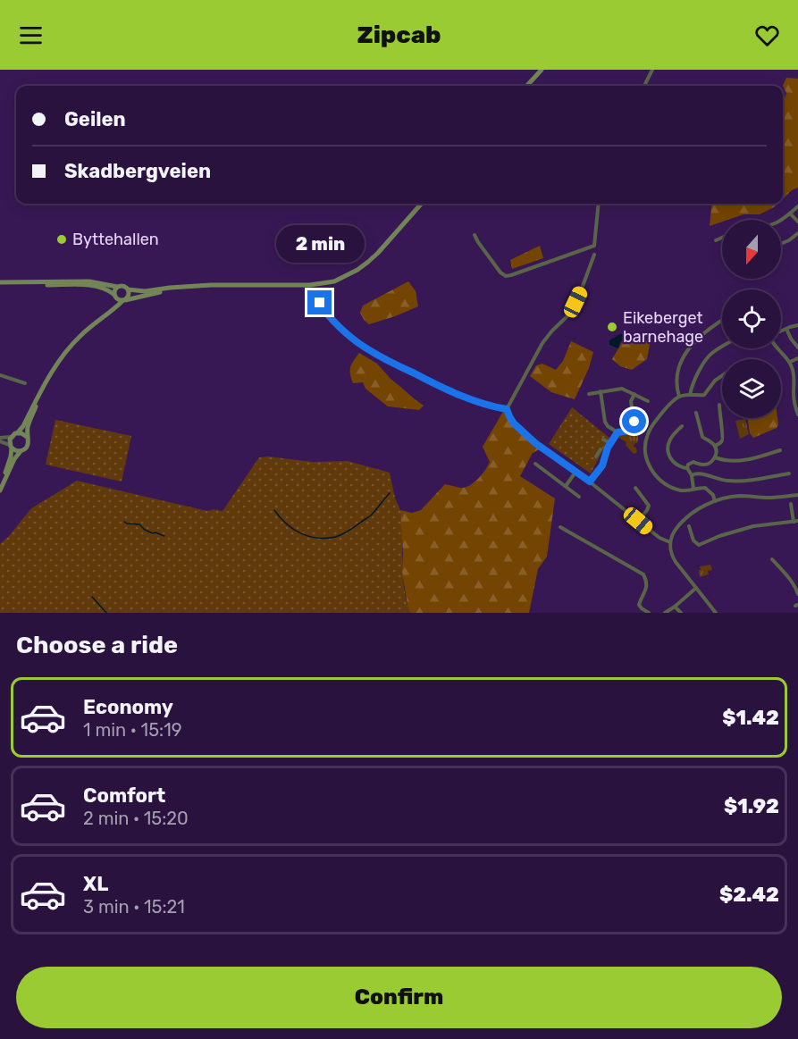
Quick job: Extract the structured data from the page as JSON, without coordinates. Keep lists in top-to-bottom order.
{
  "places": ["Byttehallen", "Eikeberget barnehage"],
  "north": "bottom",
  "page": {
    "header": "Zipcab",
    "banner": ["Geilen", "Skadbergveien"],
    "bubble": "2 min",
    "heading": "Choose a ride",
    "list": [
      {
        "name": "Economy",
        "note": "1 min · 15:19",
        "value": "$1.42"
      },
      {
        "name": "Comfort",
        "note": "2 min · 15:20",
        "value": "$1.92"
      },
      {
        "name": "XL",
        "note": "3 min · 15:21",
        "value": "$2.42"
      }
    ],
    "buttons": "Confirm"
  }
}
